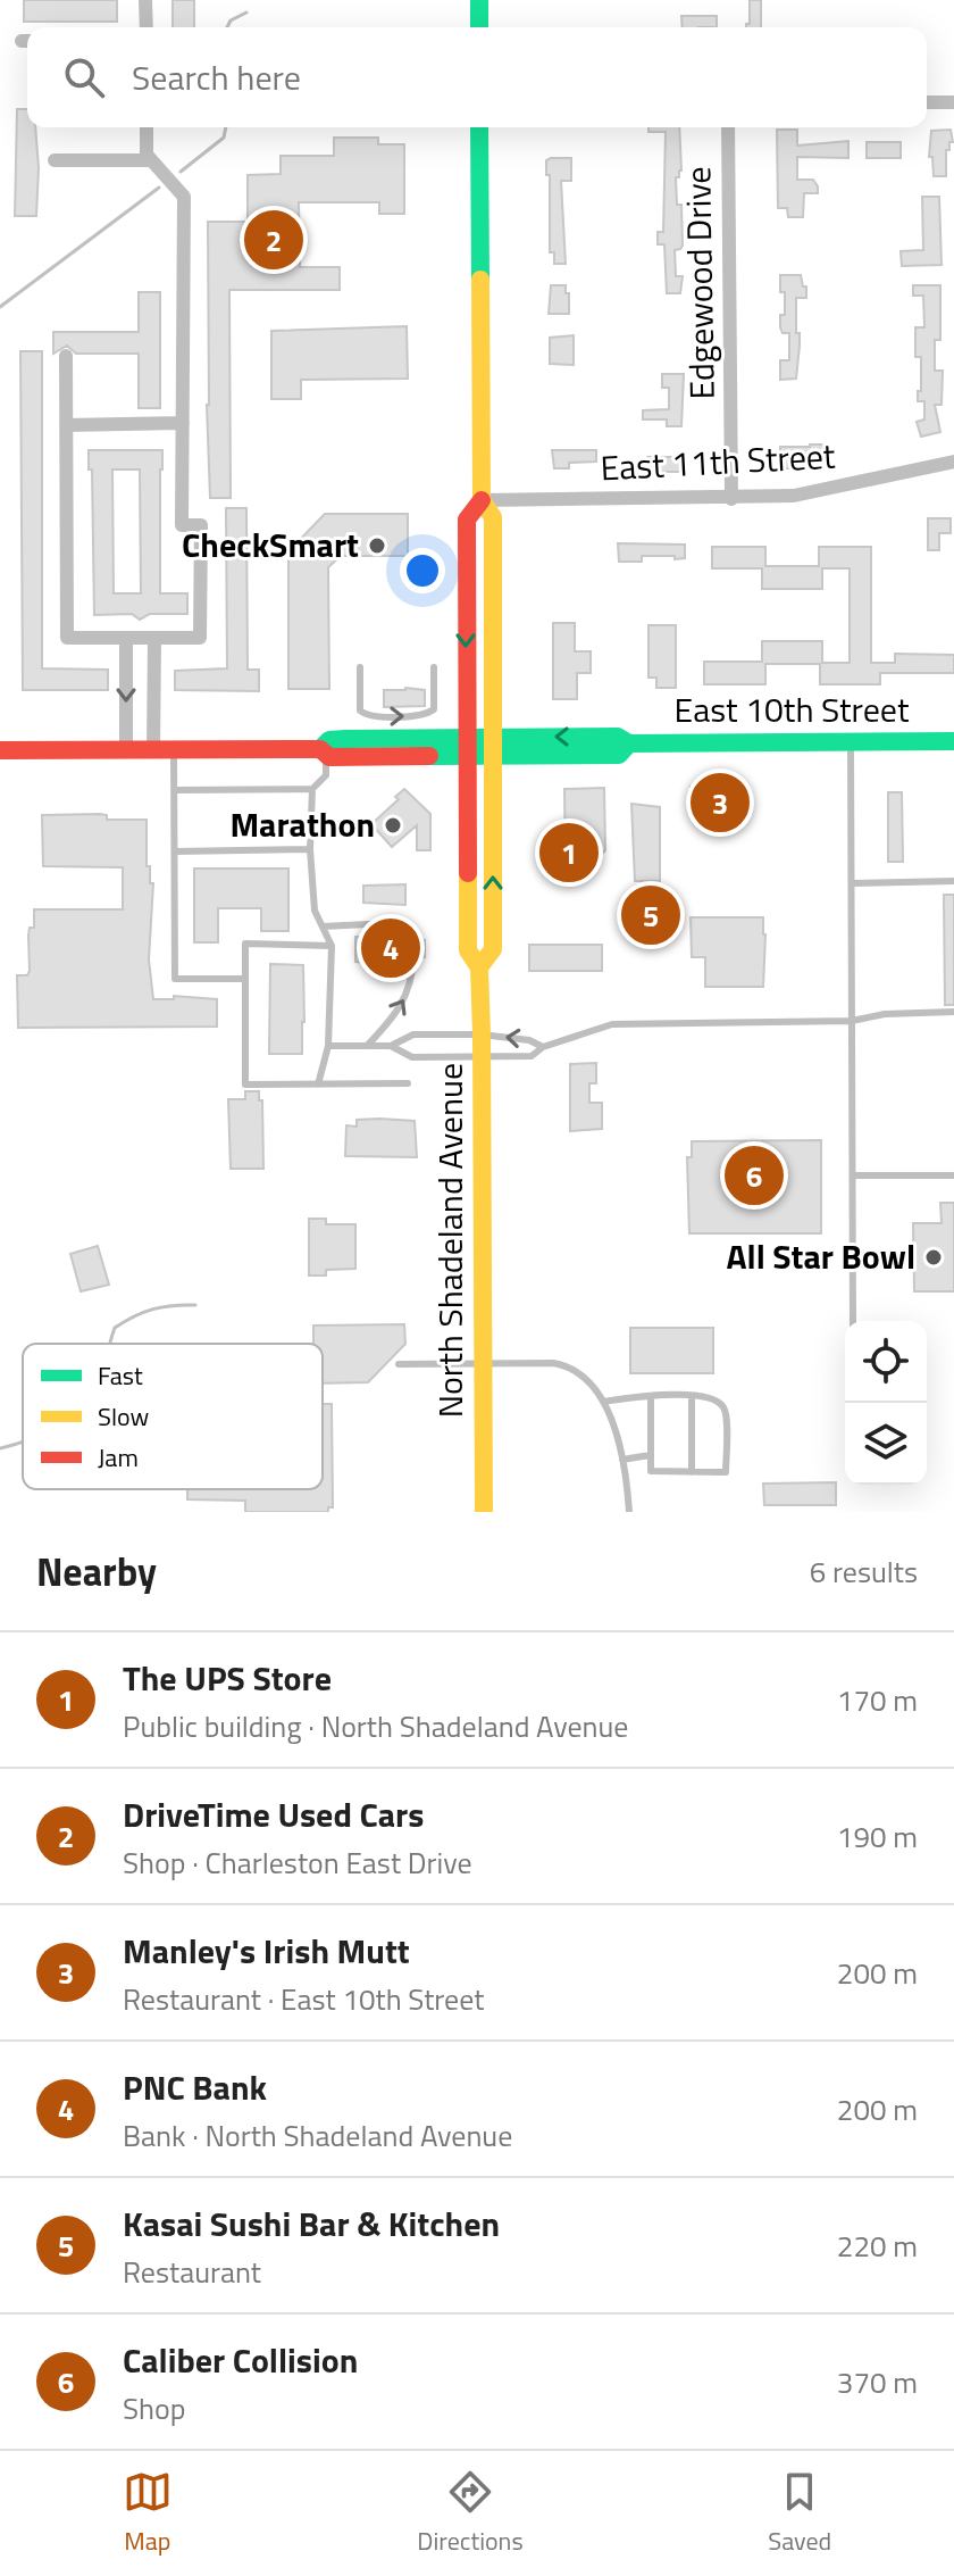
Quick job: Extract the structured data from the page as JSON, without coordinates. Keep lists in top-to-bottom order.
{
  "streets": {
    "main road": ["East 10th Street", "North Shadeland Avenue"],
    "street": ["Edgewood Drive", "East 11th Street"]
  },
  "crossings": [
    ["Edgewood Drive", "East 11th Street"],
    ["East 11th Street", "North Shadeland Avenue"],
    ["East 10th Street", "North Shadeland Avenue"]
  ],
  "places": ["CheckSmart", "Marathon", "All Star Bowl"],
  "legend": ["Fast", "Slow", "Jam"],
  "page": {
    "search": "Search here",
    "pins": [
      "2",
      "3",
      "1",
      "5",
      "4",
      "6"
    ],
    "heading": ["Nearby", "6 results"],
    "list": [
      {
        "mark": "1",
        "name": "The UPS Store",
        "note": "Public building · North Shadeland Avenue",
        "value": "170 m"
      },
      {
        "mark": "2",
        "name": "DriveTime Used Cars",
        "note": "Shop · Charleston East Drive",
        "value": "190 m"
      },
      {
        "mark": "3",
        "name": "Manley's Irish Mutt",
        "note": "Restaurant · East 10th Street",
        "value": "200 m"
      },
      {
        "mark": "4",
        "name": "PNC Bank",
        "note": "Bank · North Shadeland Avenue",
        "value": "200 m"
      },
      {
        "mark": "5",
        "name": "Kasai Sushi Bar & Kitchen",
        "note": "Restaurant",
        "value": "220 m"
      },
      {
        "mark": "6",
        "name": "Caliber Collision",
        "note": "Shop",
        "value": "370 m"
      }
    ],
    "nav": ["Map", "Directions", "Saved"]
  }
}
